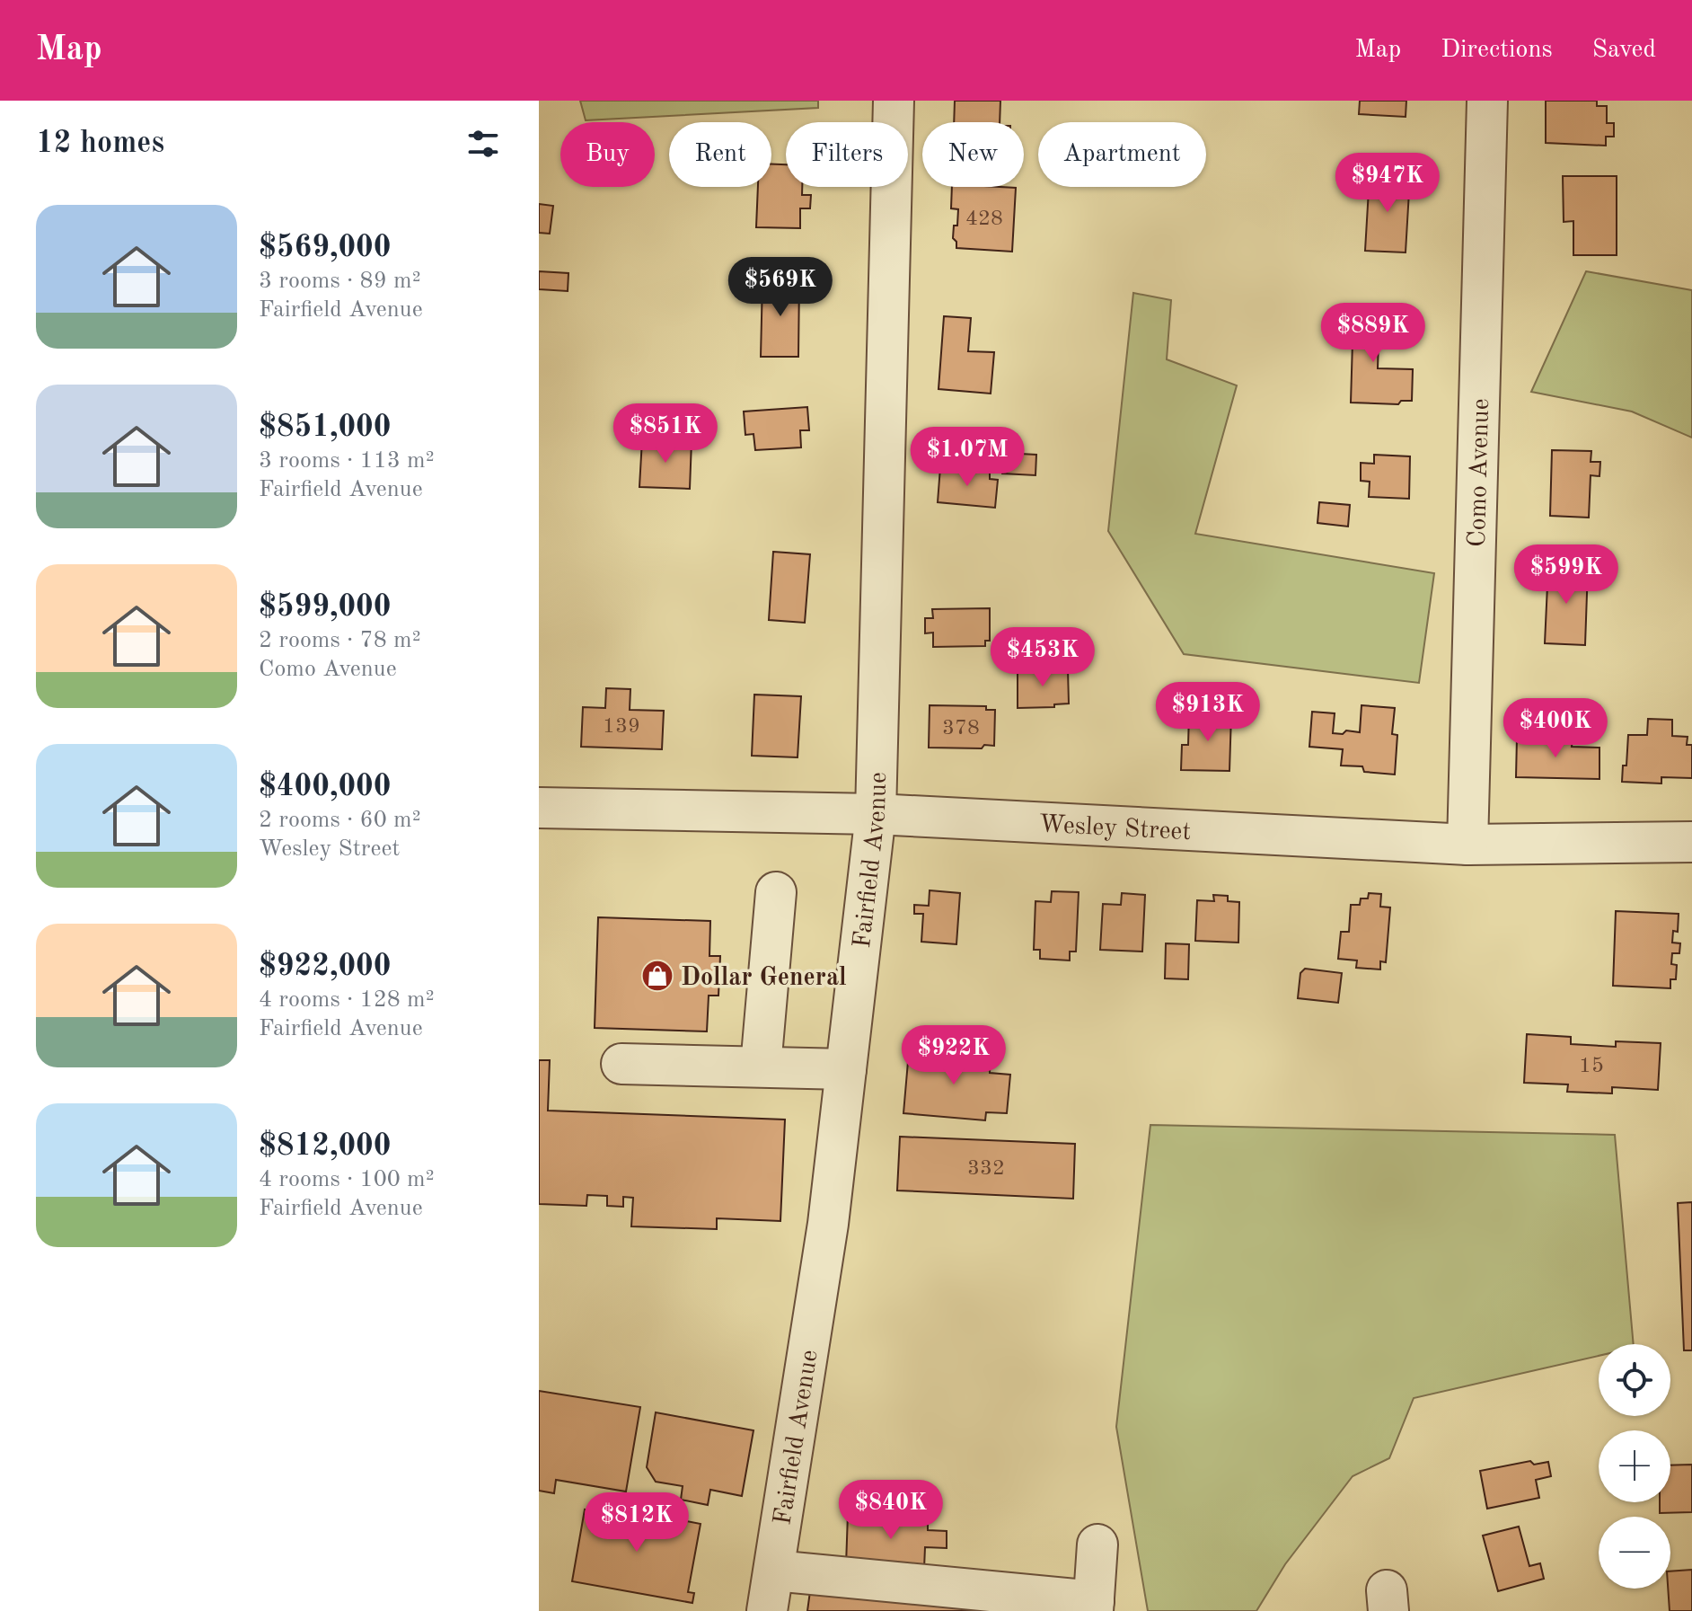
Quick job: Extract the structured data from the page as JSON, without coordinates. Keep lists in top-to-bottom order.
{
  "streets": {
    "street": ["Como Avenue", "Wesley Street", "Fairfield Avenue"]
  },
  "crossings": [
    ["Como Avenue", "Wesley Street"],
    ["Wesley Street", "Fairfield Avenue"]
  ],
  "places": {
    "shop": ["Dollar General"]
  },
  "house_numbers": [
    "428",
    "139",
    "378",
    "15",
    "332"
  ],
  "page": {
    "header": "Map",
    "nav": ["Map", "Directions", "Saved"],
    "heading": "12 homes",
    "chip": [
      "Buy",
      "Rent",
      "Filters",
      "New",
      "Apartment"
    ],
    "price": [
      "$947K",
      "$569K",
      "$889K",
      "$851K",
      "$1.07M",
      "$599K",
      "$453K",
      "$913K",
      "$400K",
      "$922K",
      "$840K",
      "$812K"
    ],
    "list": [
      {
        "name": "$569,000",
        "note": "3 rooms · 89 m² · Fairfield Avenue"
      },
      {
        "name": "$851,000",
        "note": "3 rooms · 113 m² · Fairfield Avenue"
      },
      {
        "name": "$599,000",
        "note": "2 rooms · 78 m² · Como Avenue"
      },
      {
        "name": "$400,000",
        "note": "2 rooms · 60 m² · Wesley Street"
      },
      {
        "name": "$922,000",
        "note": "4 rooms · 128 m² · Fairfield Avenue"
      },
      {
        "name": "$812,000",
        "note": "4 rooms · 100 m² · Fairfield Avenue"
      }
    ],
    "map_buttons": ["+", "−"]
  }
}
